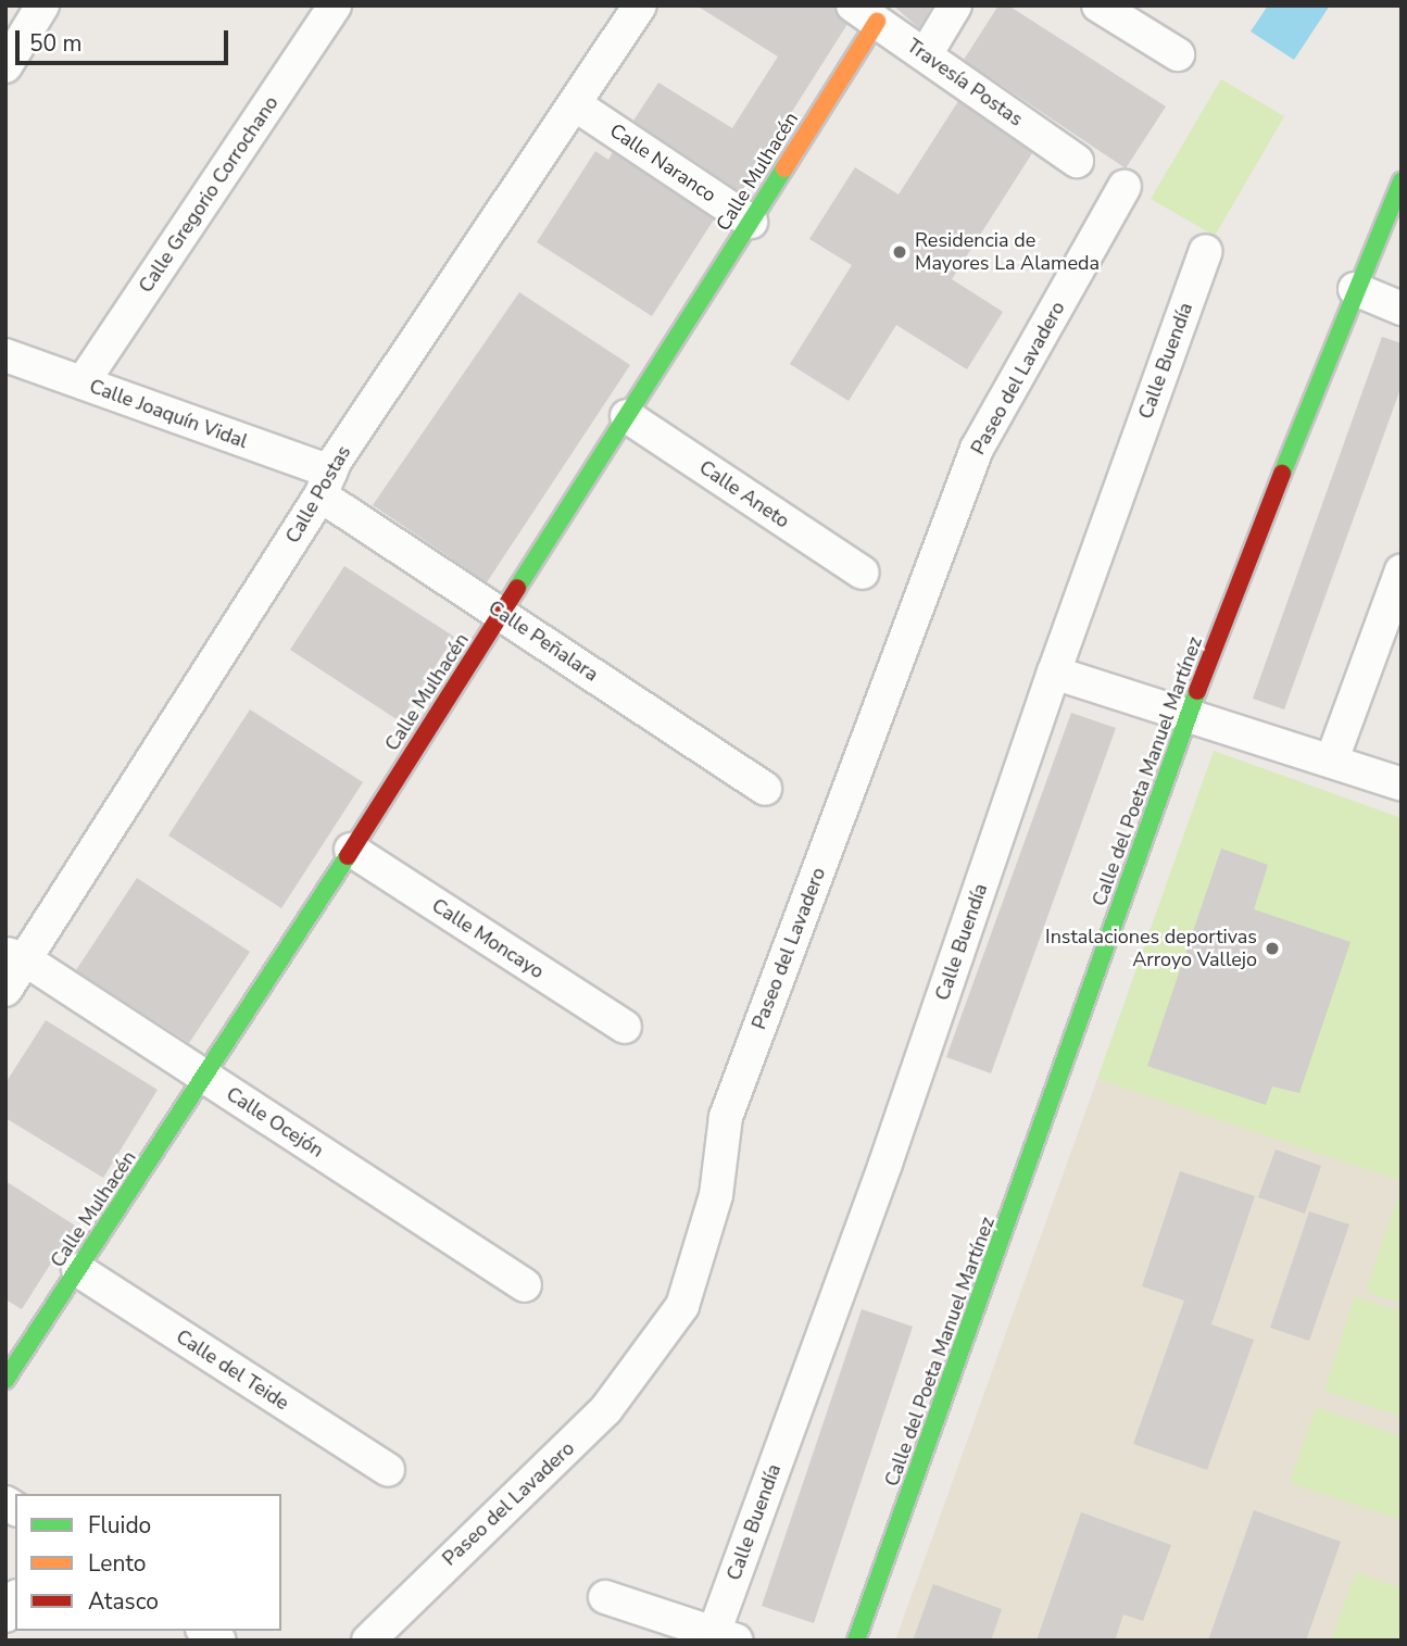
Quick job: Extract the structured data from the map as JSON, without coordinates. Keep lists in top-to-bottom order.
{
  "streets": {
    "street": [
      "Travesía Postas",
      "Calle Naranco",
      "Calle Mulhacén",
      "Calle Gregorio Corrochano",
      "Calle Buendía",
      "Paseo del Lavadero",
      "Calle Joaquín Vidal",
      "Calle Postas",
      "Calle Aneto",
      "Calle Peñalara",
      "Calle del Poeta Manuel Martínez",
      "Calle Moncayo",
      "Calle Ocejón",
      "Calle del Teide"
    ]
  },
  "crossings": [
    ["Travesía Postas", "Calle Mulhacén"],
    ["Calle Naranco", "Calle Mulhacén"],
    ["Calle Naranco", "Calle Postas"],
    ["Calle Mulhacén", "Calle Aneto"],
    ["Calle Mulhacén", "Calle Peñalara"],
    ["Calle Mulhacén", "Calle Moncayo"],
    ["Calle Mulhacén", "Calle Ocejón"],
    ["Calle Mulhacén", "Calle del Teide"],
    ["Calle Gregorio Corrochano", "Calle Joaquín Vidal"],
    ["Calle Joaquín Vidal", "Calle Postas"],
    ["Calle Joaquín Vidal", "Calle Peñalara"],
    ["Calle Postas", "Calle Peñalara"],
    ["Calle Postas", "Calle Ocejón"]
  ],
  "places": ["Residencia de Mayores La Alameda", "Instalaciones deportivas Arroyo Vallejo"],
  "legend": ["Fluido", "Lento", "Atasco"],
  "scale_bar": "50 m"
}
